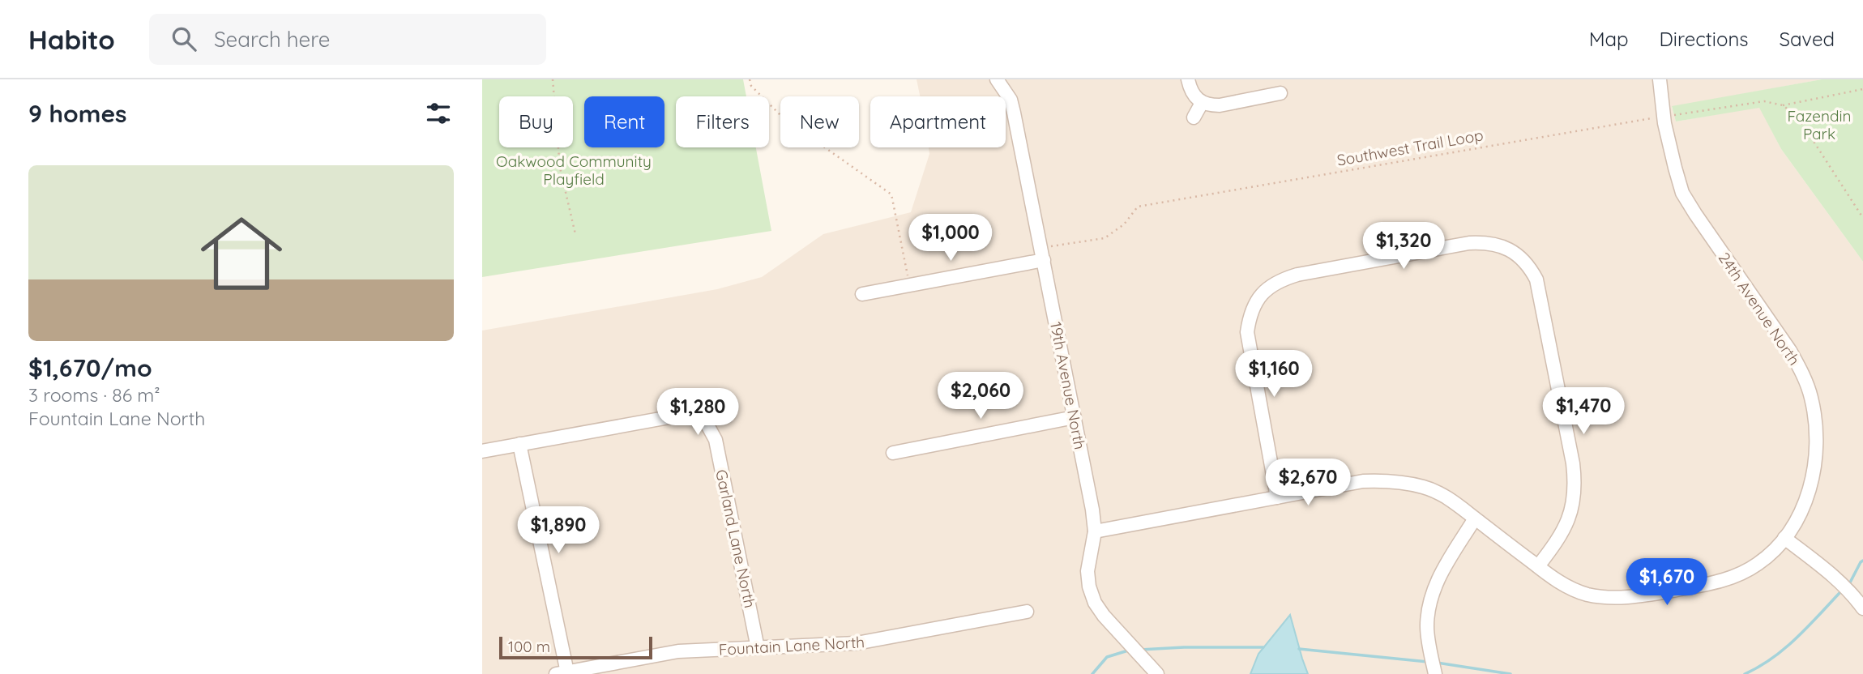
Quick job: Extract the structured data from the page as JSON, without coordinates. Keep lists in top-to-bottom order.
{
  "streets": {
    "street": [
      "24th Avenue North",
      "19th Avenue North",
      "Garland Lane North",
      "Fountain Lane North"
    ],
    "path": ["Southwest Trail Loop"]
  },
  "crossings": [
    ["Southwest Trail Loop", "24th Avenue North"],
    ["Garland Lane North", "Fountain Lane North"]
  ],
  "parks": ["Fazendin Park", "Oakwood Community Playfield"],
  "scale_bar": "100 m",
  "page": {
    "header": "Habito",
    "search": "Search here",
    "nav": ["Map", "Directions", "Saved"],
    "heading": "9 homes",
    "chip": [
      "Buy",
      "Rent",
      "Filters",
      "New",
      "Apartment"
    ],
    "list": [
      {
        "name": "$1,670/mo",
        "note": "3 rooms · 86 m² · Fountain Lane North"
      }
    ],
    "price": [
      "$1,000",
      "$1,320",
      "$1,160",
      "$2,060",
      "$1,470",
      "$1,280",
      "$2,670",
      "$1,890",
      "$1,670"
    ],
    "scale": "100 m"
  }
}
